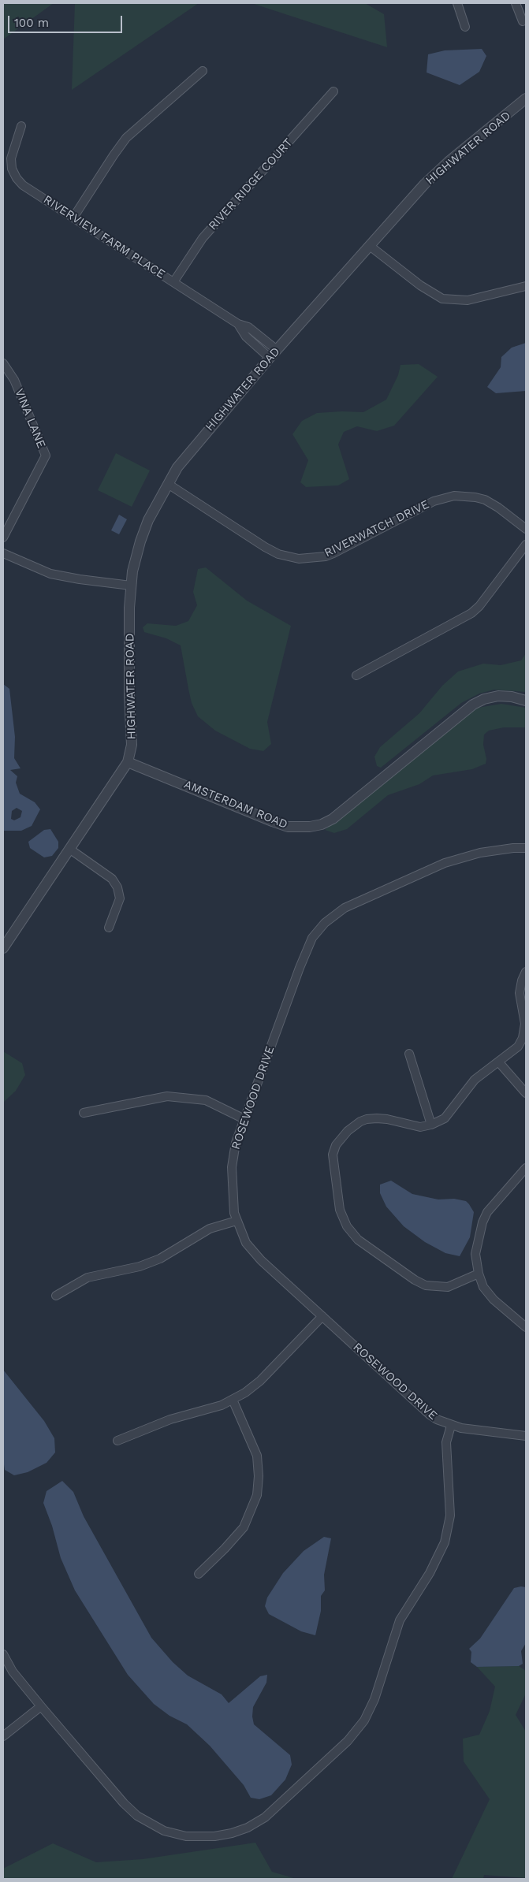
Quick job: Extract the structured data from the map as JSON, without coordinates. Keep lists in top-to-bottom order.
{
  "streets": {
    "street": [
      "HIGHWATER ROAD",
      "RIVER RIDGE COURT",
      "RIVERVIEW FARM PLACE",
      "VINA LANE",
      "RIVERWATCH DRIVE",
      "AMSTERDAM ROAD",
      "ROSEWOOD DRIVE"
    ]
  },
  "crossings": [
    ["HIGHWATER ROAD", "RIVERVIEW FARM PLACE"],
    ["HIGHWATER ROAD", "RIVERWATCH DRIVE"],
    ["HIGHWATER ROAD", "AMSTERDAM ROAD"],
    ["RIVER RIDGE COURT", "RIVERVIEW FARM PLACE"]
  ],
  "scale_bar": "100 m"
}
